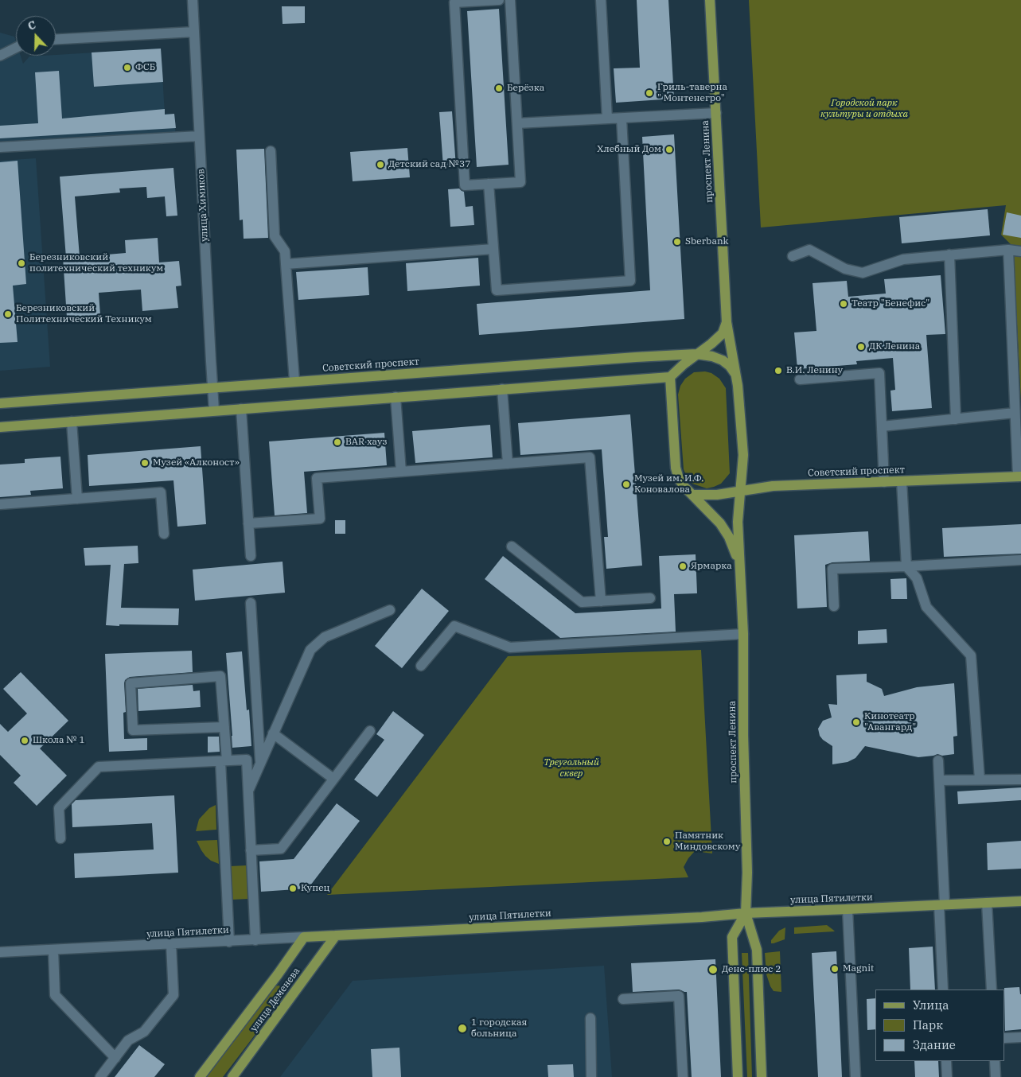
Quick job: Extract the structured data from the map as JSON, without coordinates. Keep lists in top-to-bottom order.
{
  "streets": {
    "main road": [
      "проспект Ленина",
      "Советский проспект",
      "улица Пятилетки",
      "улица Деменева"
    ],
    "street": ["улица Химиков"]
  },
  "crossings": [
    ["проспект Ленина", "Советский проспект"],
    ["проспект Ленина", "улица Пятилетки"],
    ["улица Химиков", "Советский проспект"],
    ["улица Пятилетки", "улица Деменева"]
  ],
  "parks": ["Городской парк культуры и отдыха", "Треугольный сквер"],
  "places": [
    "ФСБ",
    "Берёзка",
    "Гриль-таверна \" Монтенегро\"",
    "Хлебный Дом",
    "Детский сад №37",
    "Sberbank",
    "Березниковский политехнический техникум",
    "Театр \"Бенефис\"",
    "Березниковский Политехнический Техникум",
    "ДК Ленина",
    "В.И. Ленину",
    "BAR хауз",
    "Музей «Алконост»",
    "Музей им. И.Ф. Коновалова",
    "Ярмарка",
    "Кинотеатр \"Авангард\"",
    "Школа № 1",
    "Памятник Миндовскому",
    "Купец",
    "Magnit",
    "Денс-плюс 2",
    "1 городская больница"
  ],
  "legend": ["Улица", "Парк", "Здание"],
  "north": "top"
}
